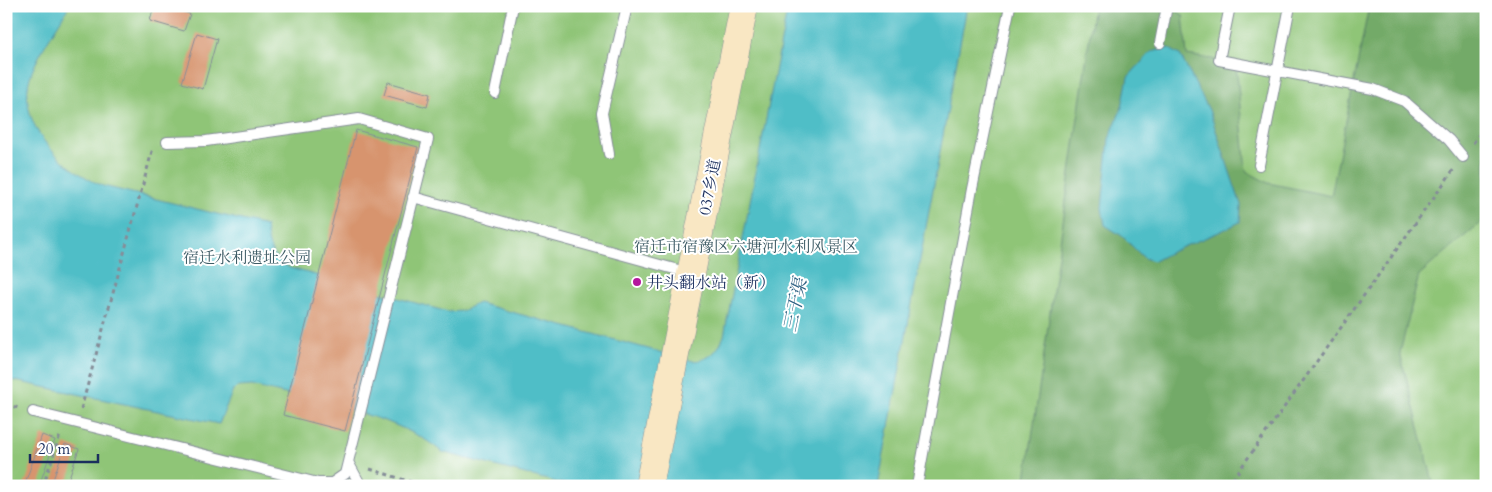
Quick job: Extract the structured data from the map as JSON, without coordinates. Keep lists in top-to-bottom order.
{
  "streets": {
    "street": ["037乡道"]
  },
  "water": ["三干渠"],
  "parks": ["宿迁市宿豫区六塘河水利风景区", "宿迁水利遗址公园"],
  "places": ["井头翻水站（新）"],
  "scale_bar": "20 m"
}
